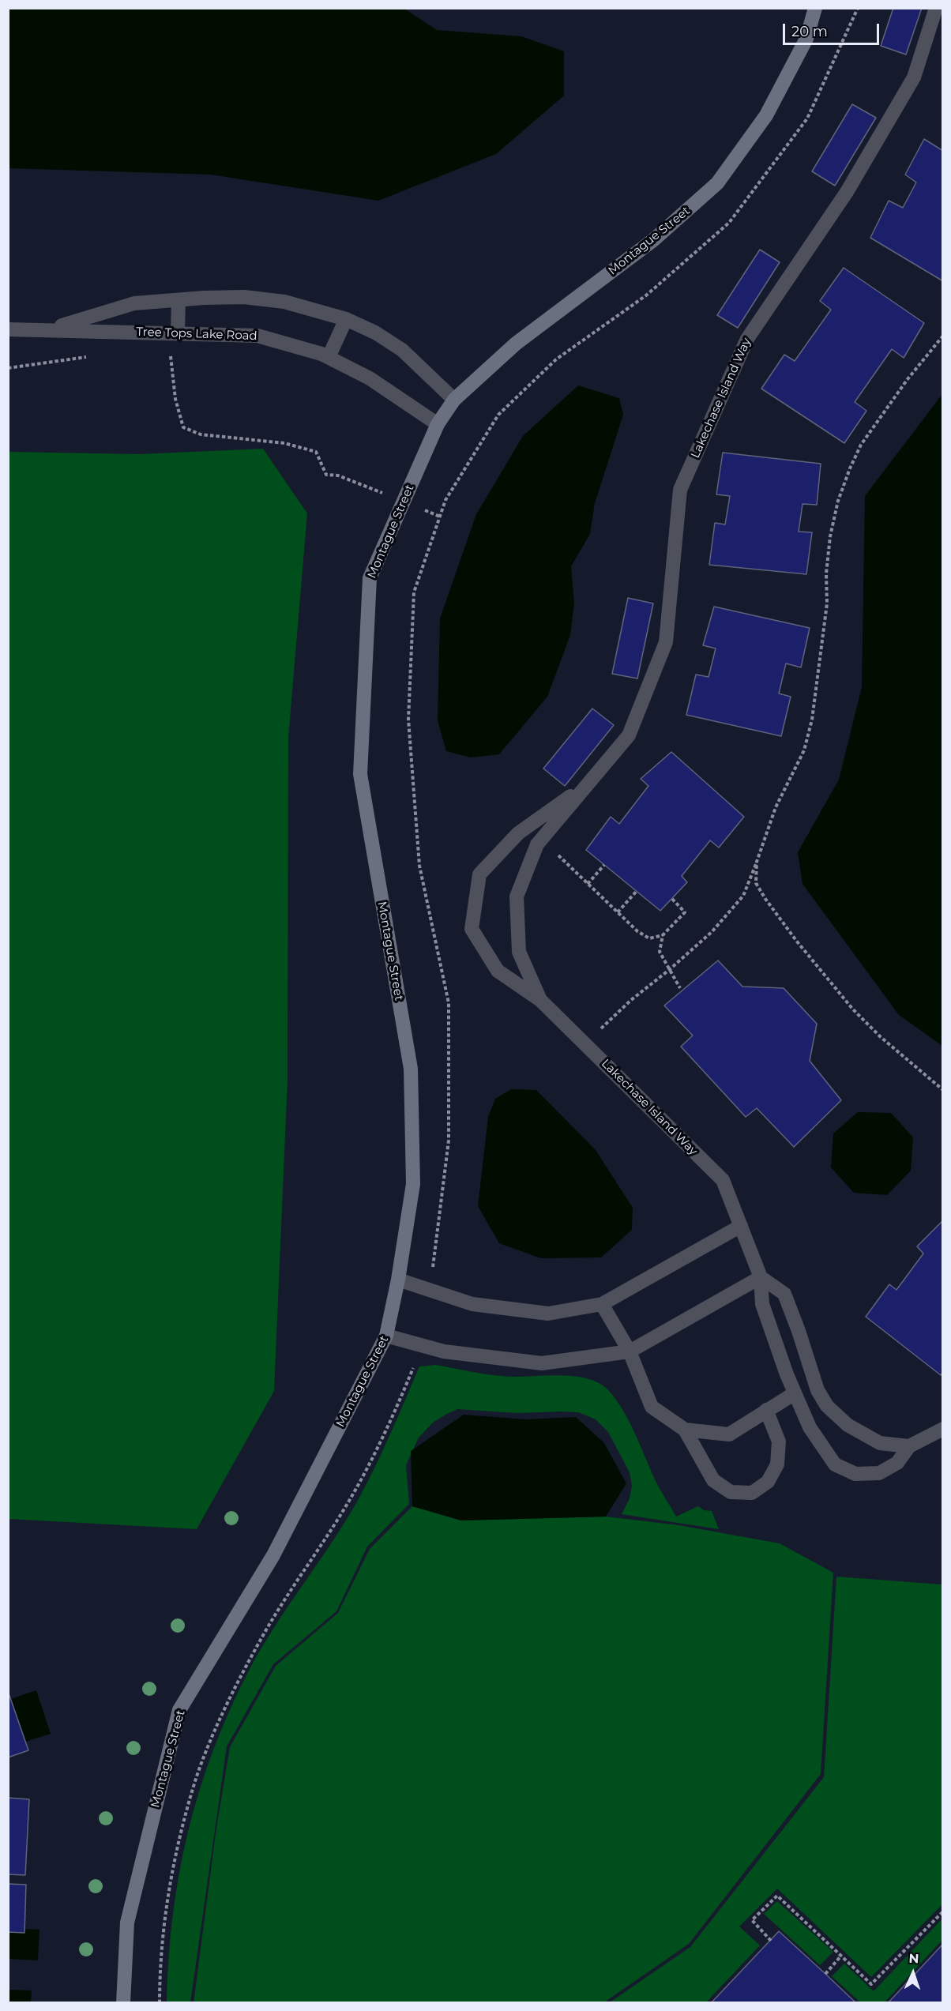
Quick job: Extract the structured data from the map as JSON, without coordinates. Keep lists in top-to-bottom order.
{
  "streets": {
    "street": ["Montague Street", "Tree Tops Lake Road", "Lakechase Island Way"]
  },
  "crossings": [
    ["Montague Street", "Tree Tops Lake Road"]
  ],
  "scale_bar": "20 m",
  "north": "top"
}
